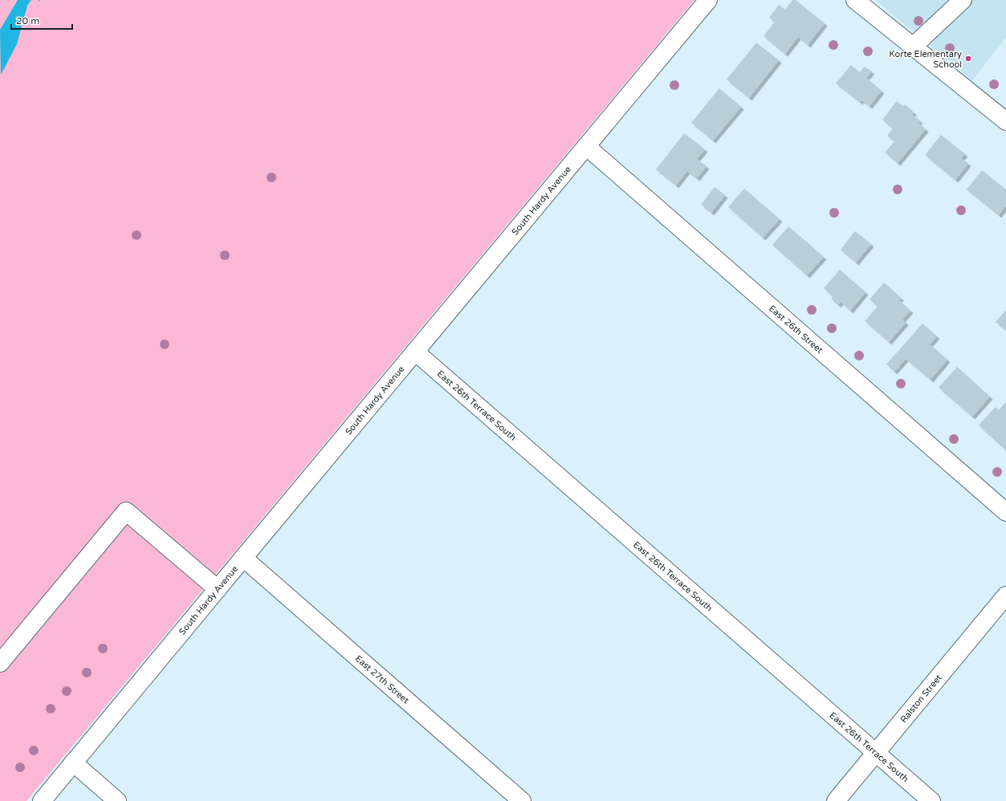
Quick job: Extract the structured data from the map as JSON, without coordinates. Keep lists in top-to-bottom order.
{
  "streets": {
    "street": [
      "South Hardy Avenue",
      "East 26th Street",
      "East 26th Terrace South",
      "East 27th Street",
      "Ralston Street"
    ]
  },
  "crossings": [
    ["South Hardy Avenue", "East 26th Street"],
    ["South Hardy Avenue", "East 26th Terrace South"],
    ["South Hardy Avenue", "East 27th Street"],
    ["East 26th Terrace South", "Ralston Street"]
  ],
  "places": ["Korte Elementary School"],
  "scale_bar": "20 m"
}
